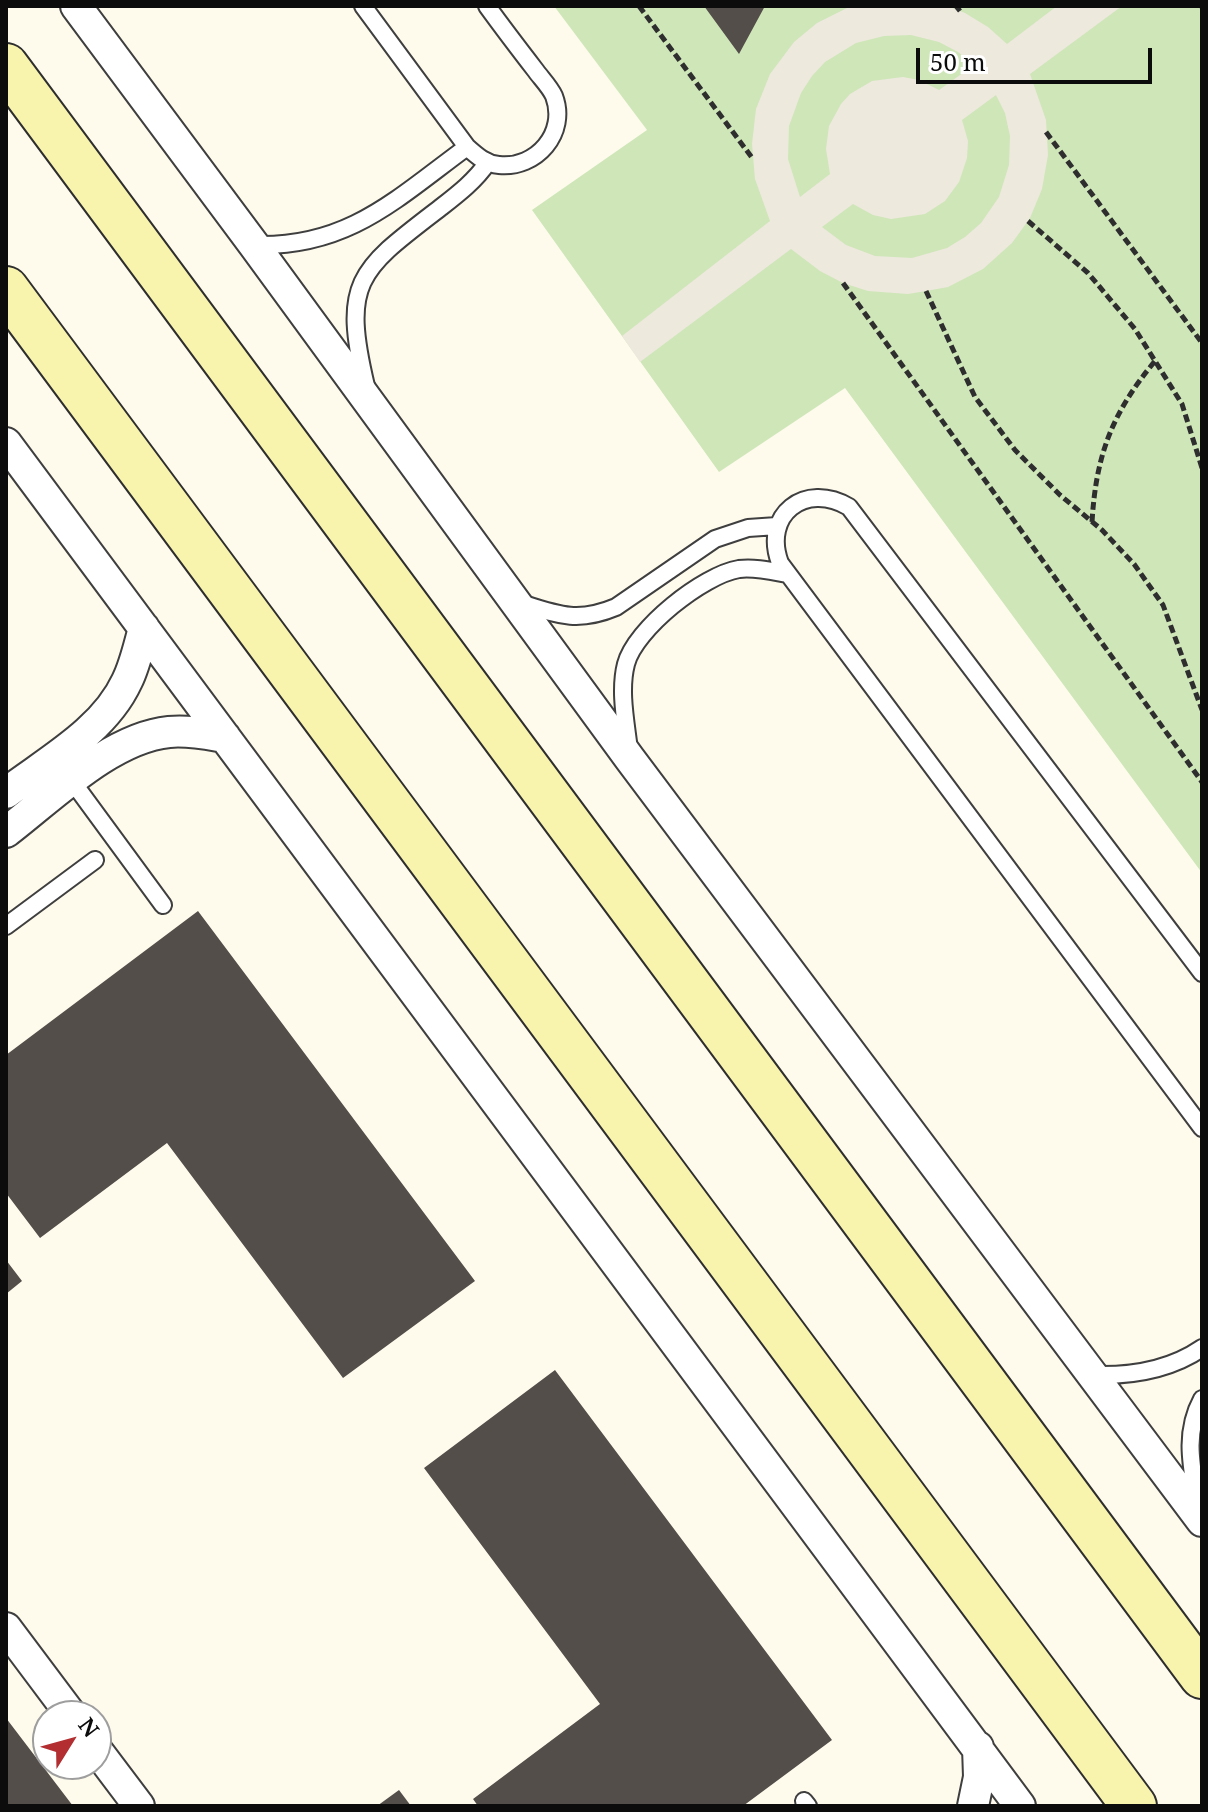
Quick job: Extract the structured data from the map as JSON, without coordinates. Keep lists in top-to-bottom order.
{
  "scale_bar": "50 m",
  "north": "top right"
}
